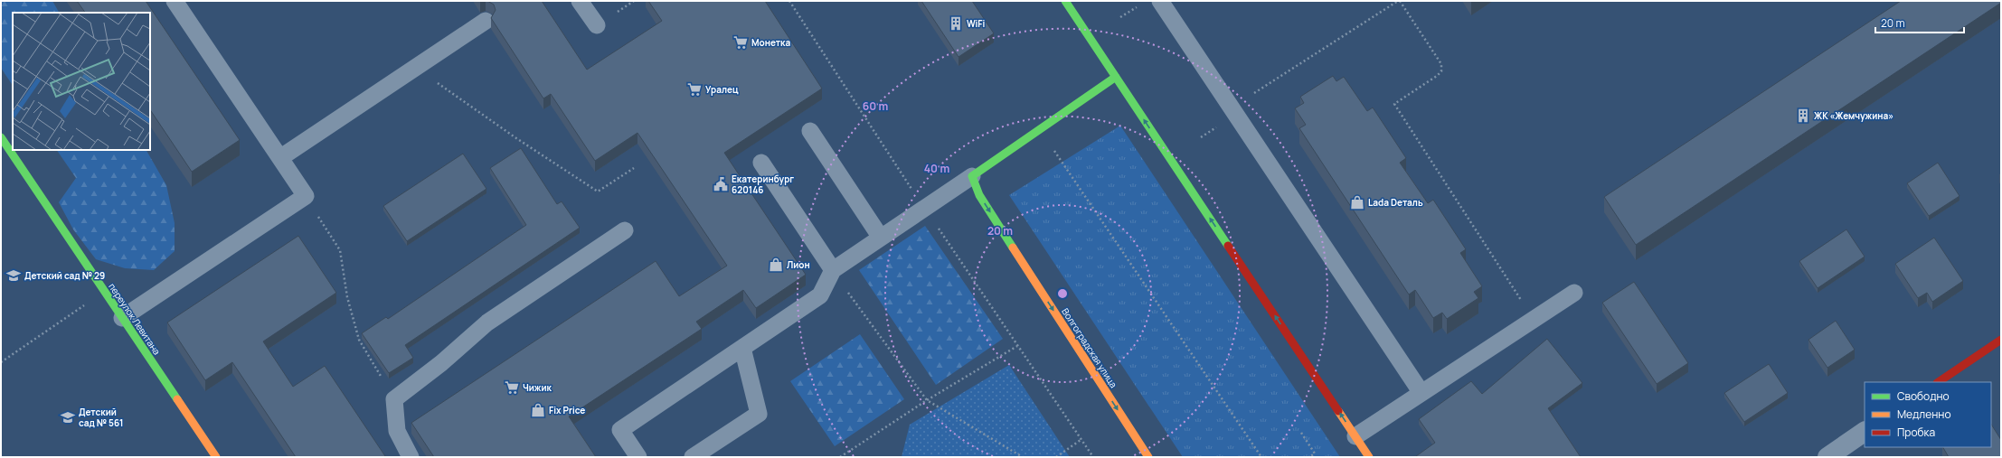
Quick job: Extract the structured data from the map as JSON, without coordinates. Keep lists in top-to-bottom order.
{
  "streets": {
    "street": ["переулок Левитана", "Волгоградская улица"]
  },
  "one_way": ["Волгоградская улица"],
  "places": {
    "building": ["WiFi", "ЖК «Жемчужина»"],
    "supermarket": ["Монетка", "Уралец", "Чижик"],
    "public building": ["Екатеринбург 620146"],
    "shop": ["Lada Dеталь", "Лион", "Fix Price"],
    "school or university": ["Детский сад № 29", "Детский сад № 561"]
  },
  "legend": ["Свободно", "Медленно", "Пробка"],
  "scale_bar": "20 m",
  "rings": ["60 m", "40 m", "20 m"]
}
